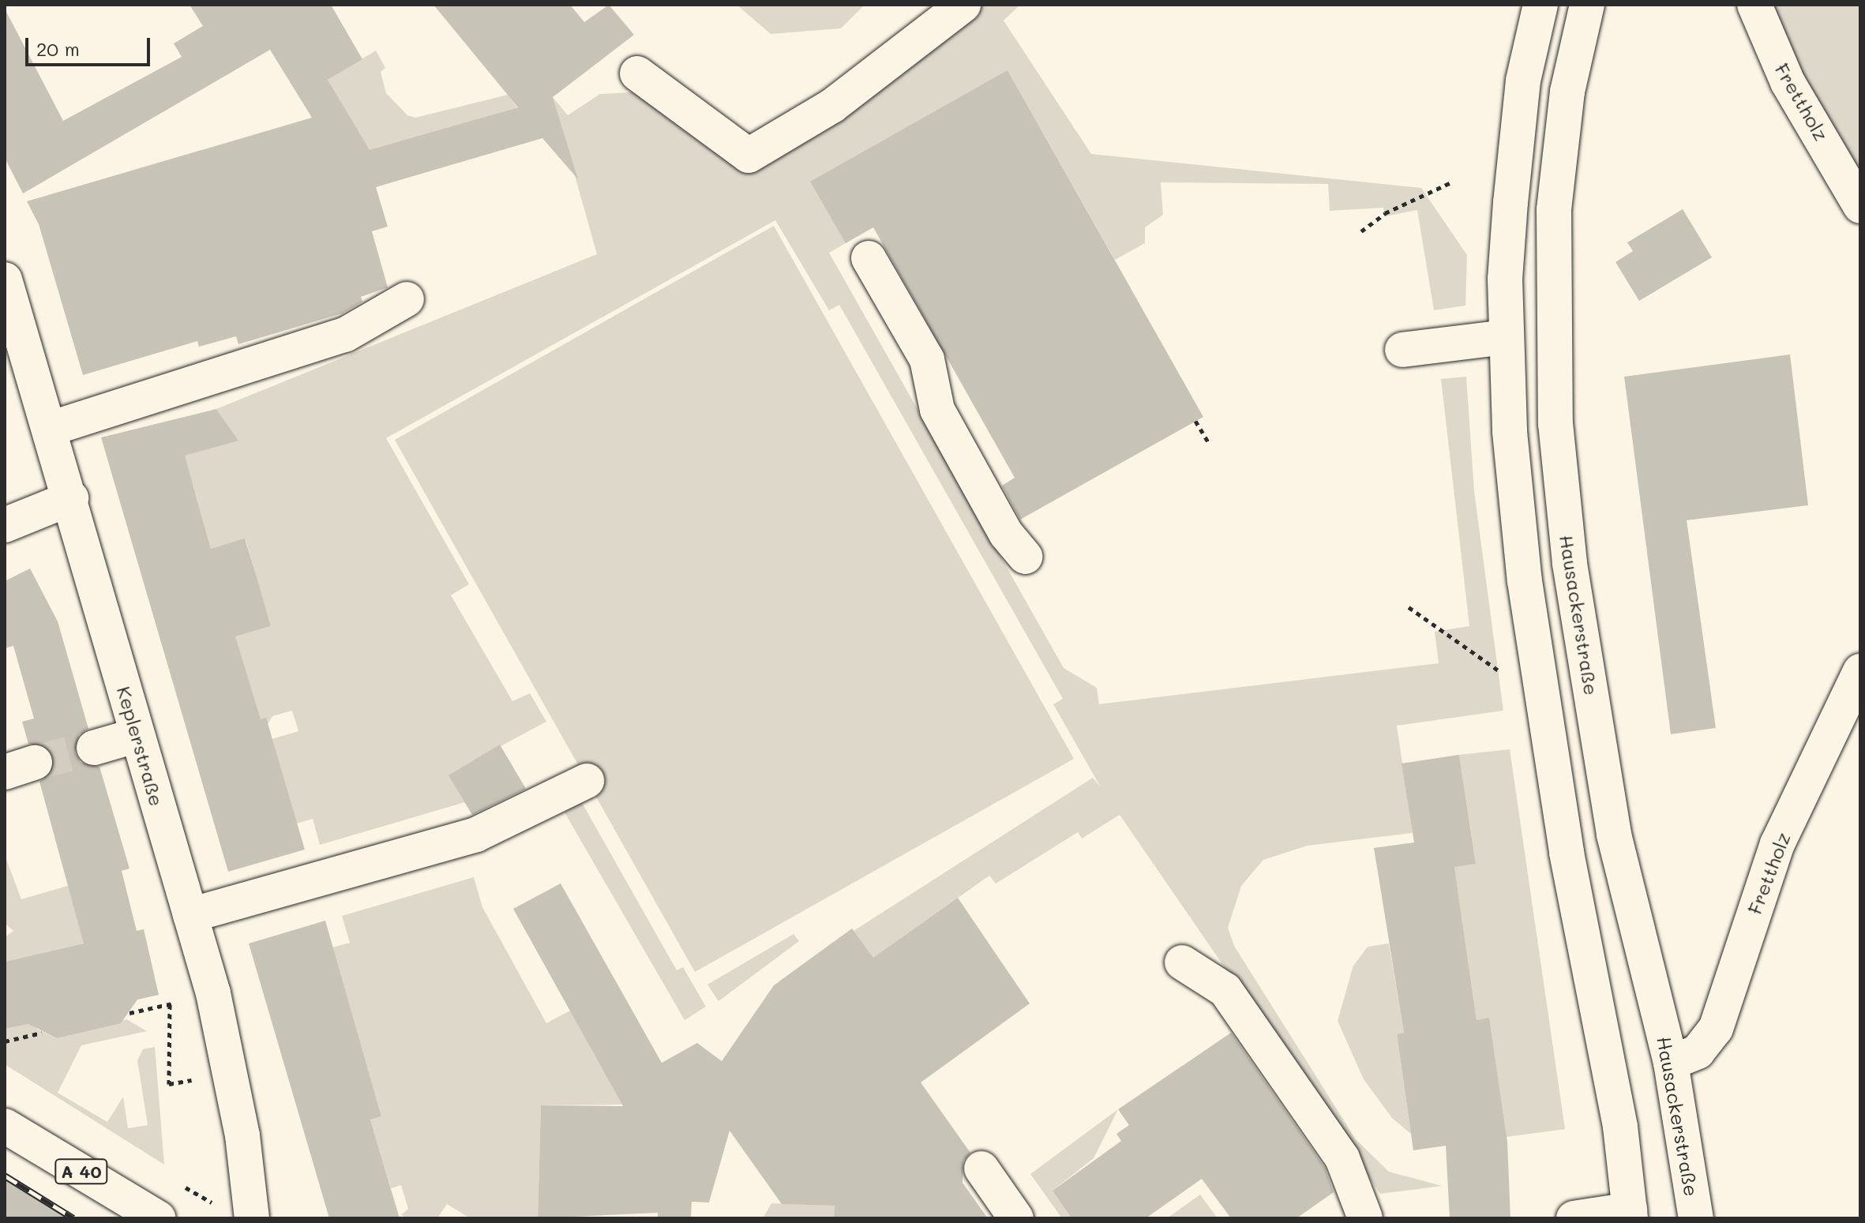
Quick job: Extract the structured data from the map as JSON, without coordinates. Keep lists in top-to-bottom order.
{
  "streets": {
    "main road": [
      "Frettholz",
      "Hausackerstraße",
      "Keplerstraße",
      "A 40"
    ]
  },
  "crossings": [
    ["Frettholz", "Hausackerstraße"]
  ],
  "scale_bar": "20 m"
}
